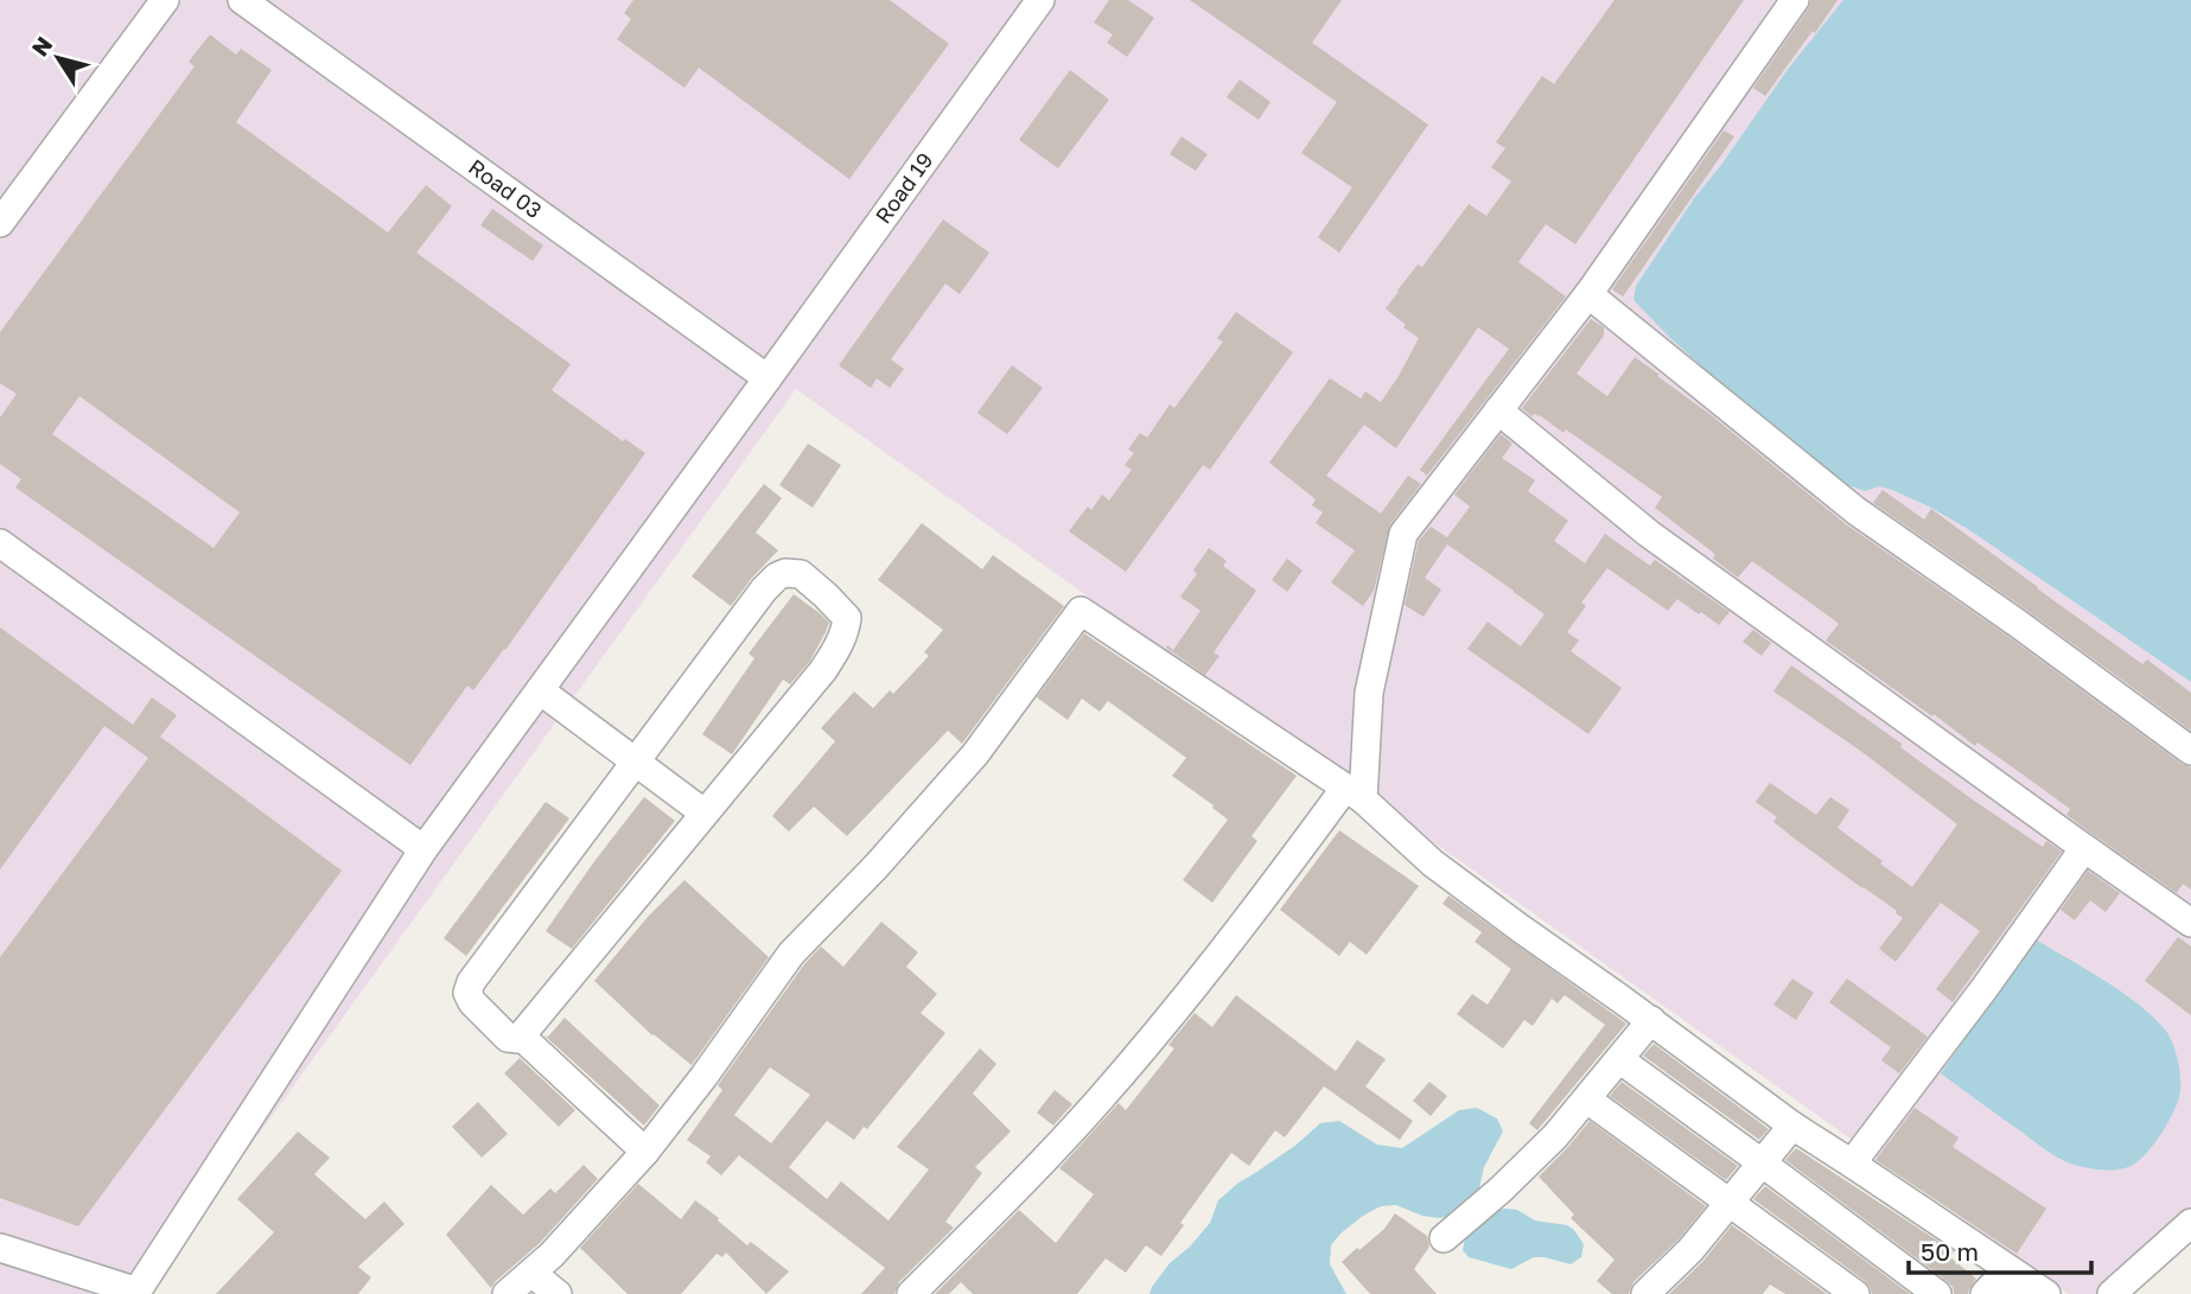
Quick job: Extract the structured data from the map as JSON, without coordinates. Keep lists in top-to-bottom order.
{
  "streets": {
    "street": ["Road 03", "Road 19"]
  },
  "crossings": [
    ["Road 03", "Road 19"]
  ],
  "scale_bar": "50 m",
  "north": "top left"
}
